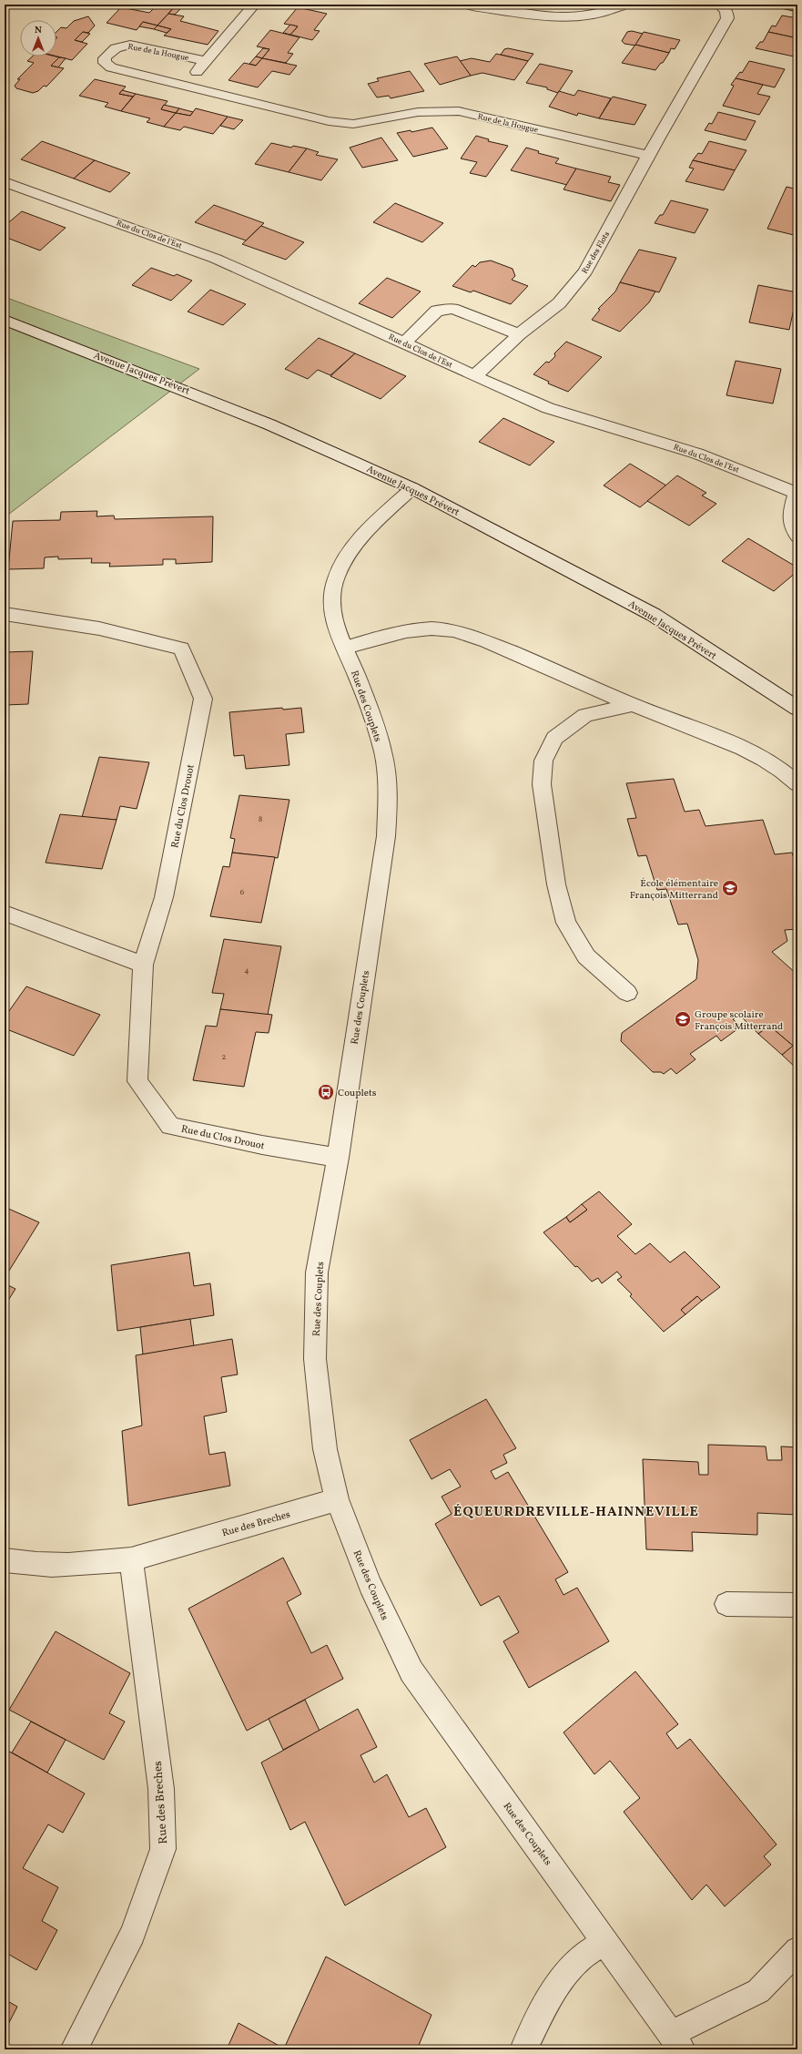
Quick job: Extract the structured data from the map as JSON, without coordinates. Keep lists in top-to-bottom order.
{
  "streets": {
    "street": [
      "Rue de la Hougue",
      "Rue du Clos de l'Est",
      "Rue des Flots",
      "Avenue Jacques Prévert",
      "Rue des Couplets",
      "Rue du Clos Drouot",
      "Rue des Breches"
    ]
  },
  "crossings": [
    ["Rue de la Hougue", "Rue des Flots"],
    ["Rue du Clos de l'Est", "Rue des Flots"],
    ["Avenue Jacques Prévert", "Rue des Couplets"],
    ["Rue des Couplets", "Rue du Clos Drouot"],
    ["Rue des Couplets", "Rue des Breches"]
  ],
  "districts": ["ÉQUEURDREVILLE-HAINNEVILLE"],
  "places": {
    "school or university": ["École élémentaire François Mitterrand", "Groupe scolaire François Mitterrand"],
    "bus stop": ["Couplets"]
  },
  "house_numbers": [
    "8",
    "6",
    "4",
    "2"
  ],
  "north": "top"
}
